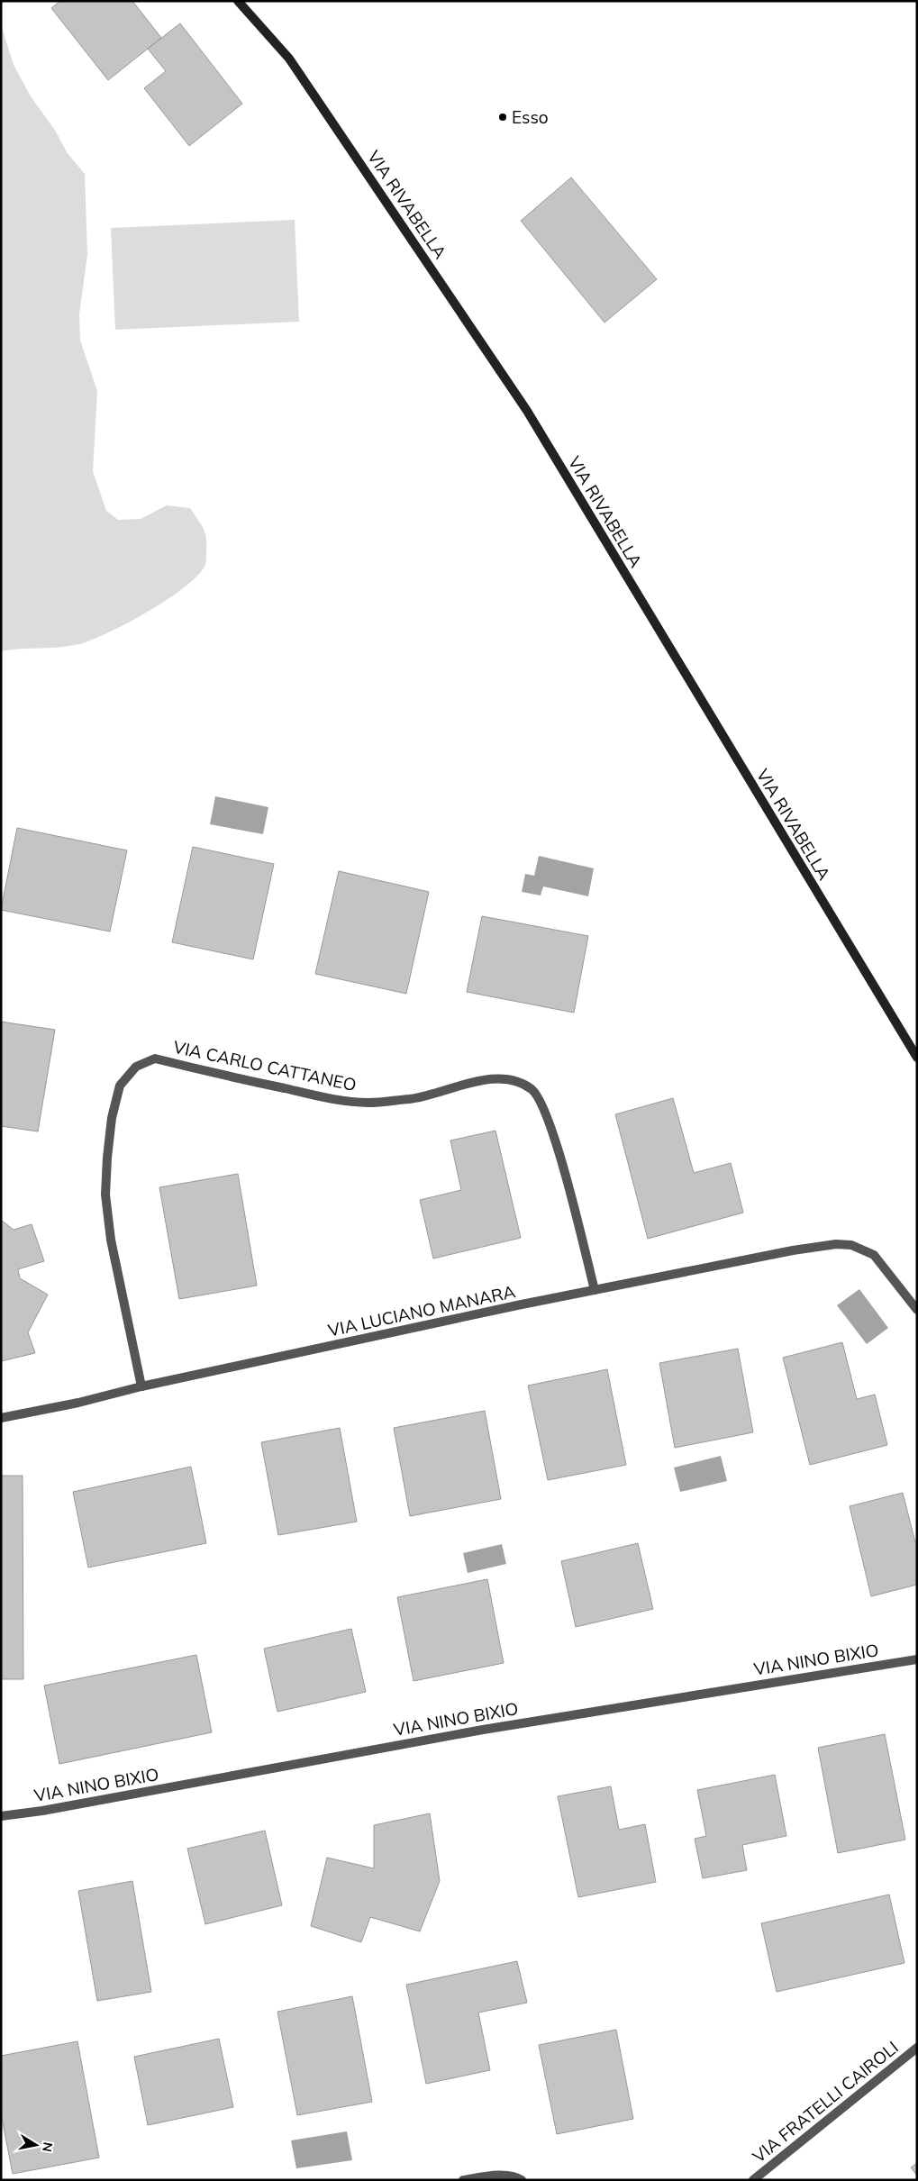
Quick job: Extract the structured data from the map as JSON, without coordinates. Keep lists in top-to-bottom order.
{
  "streets": {
    "street": [
      "VIA RIVABELLA",
      "VIA CARLO CATTANEO",
      "VIA LUCIANO MANARA",
      "VIA NINO BIXIO",
      "VIA FRATELLI CAIROLI"
    ]
  },
  "crossings": [
    ["VIA CARLO CATTANEO", "VIA LUCIANO MANARA"]
  ],
  "places": ["Esso"],
  "north": "right"
}
